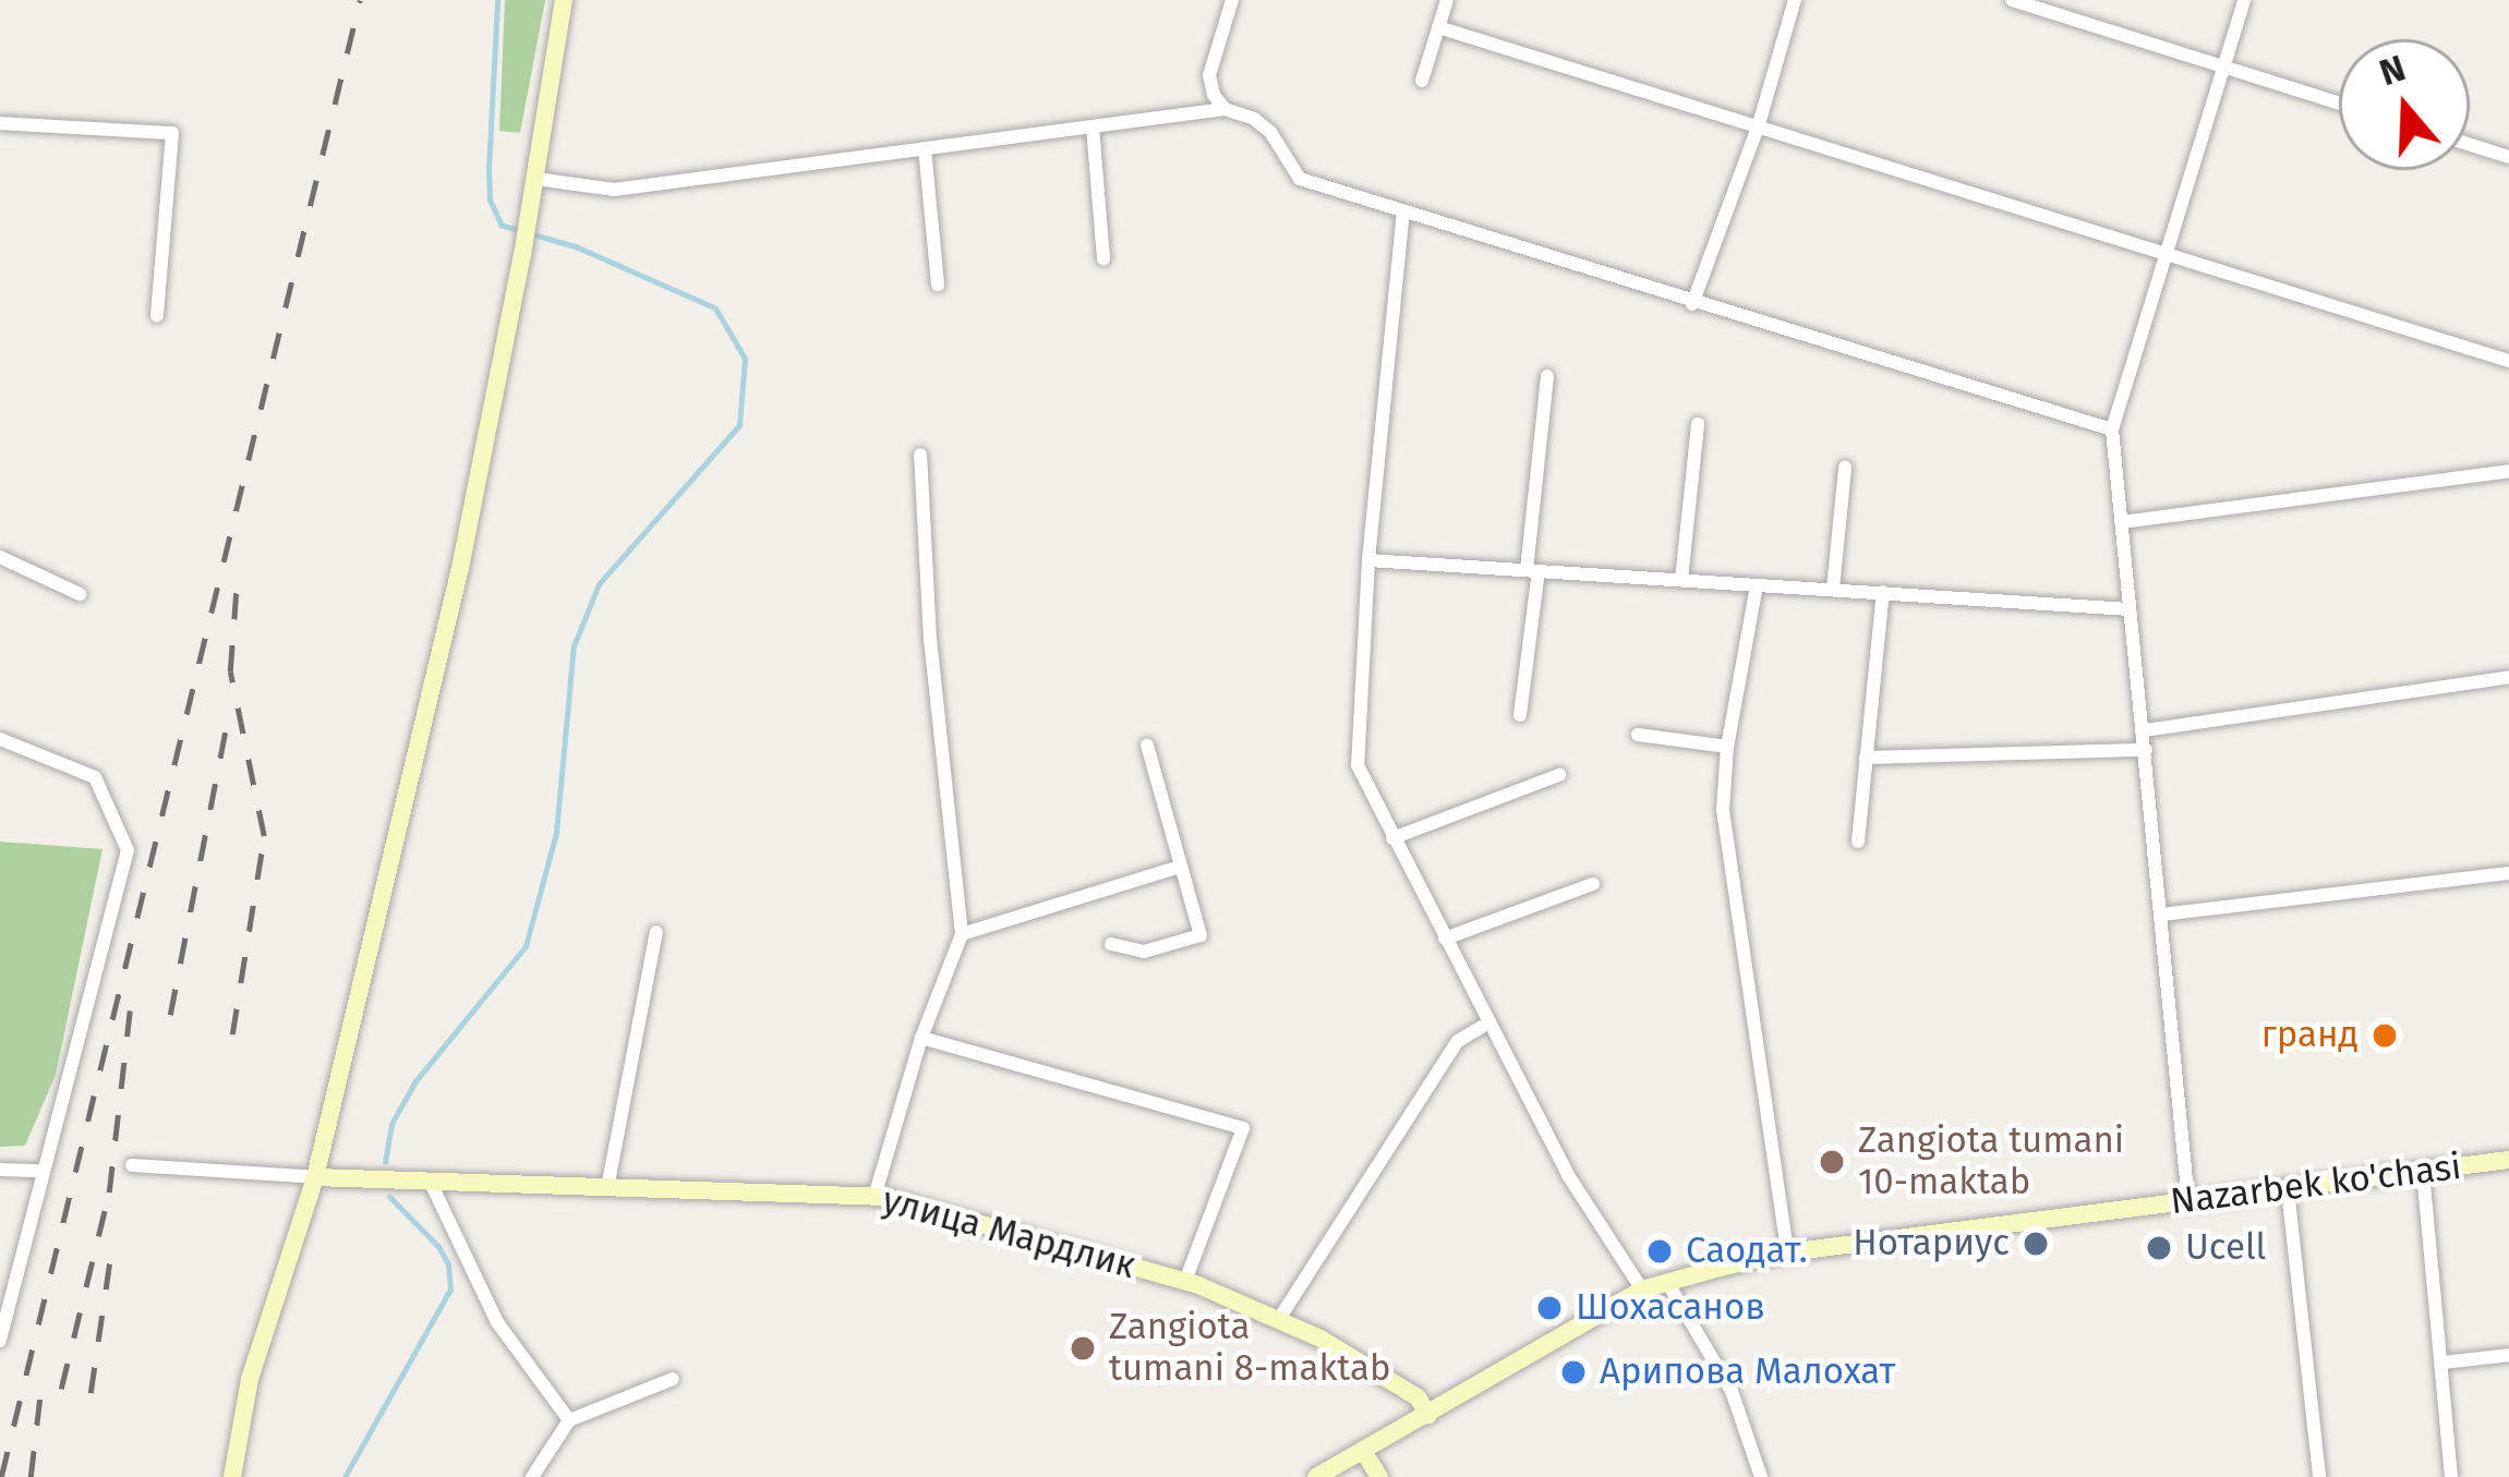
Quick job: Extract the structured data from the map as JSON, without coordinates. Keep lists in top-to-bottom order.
{
  "streets": {
    "main road": ["Nazarbek ko'chasi", "улица Мардлик"]
  },
  "crossings": [
    ["Nazarbek ko'chasi", "улица Мардлик"]
  ],
  "places": [
    "гранд",
    "Zangiota tumani 10-maktab",
    "Нотариус",
    "Ucell",
    "Саодат.",
    "Шохасанов",
    "Zangiota tumani 8-maktab",
    "Арипова Малохат"
  ],
  "north": "top"
}
